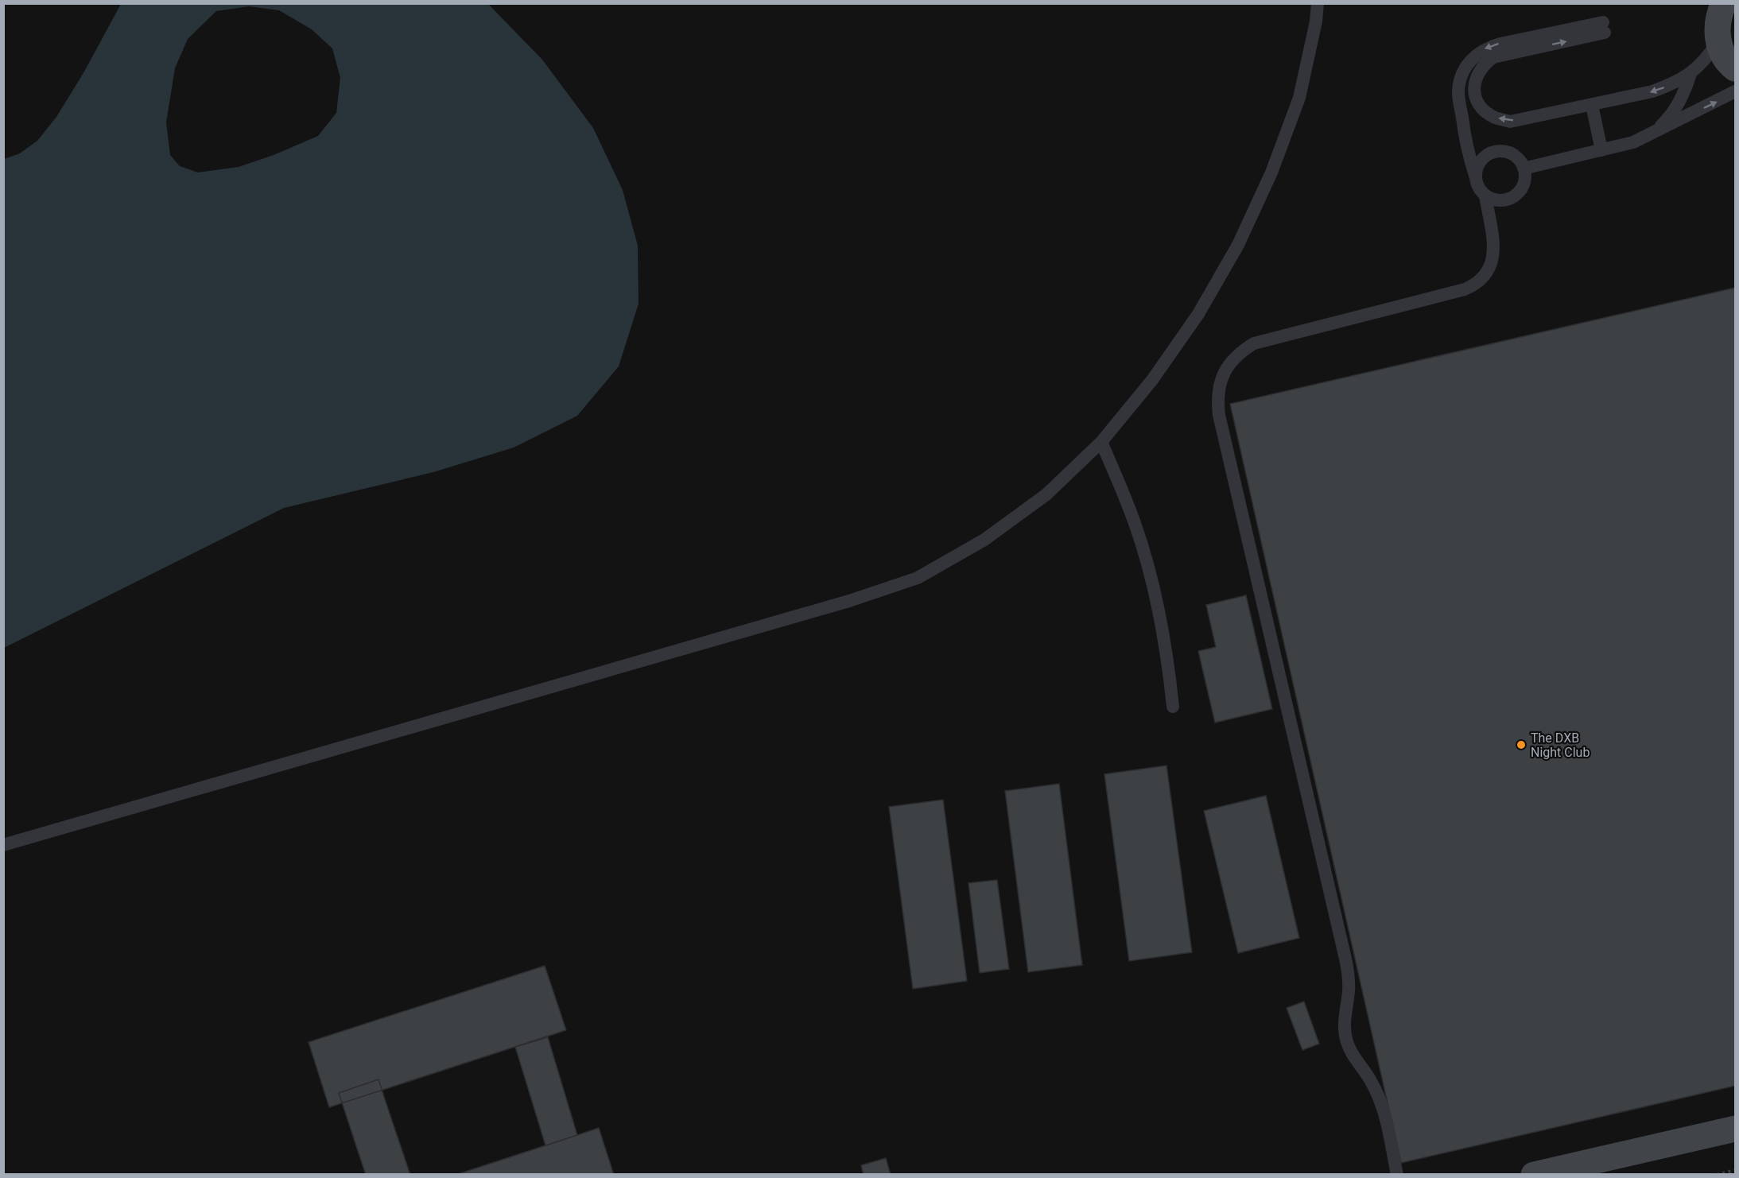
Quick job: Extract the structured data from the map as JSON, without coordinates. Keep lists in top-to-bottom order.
{
  "places": ["The DXB Night Club"]
}
